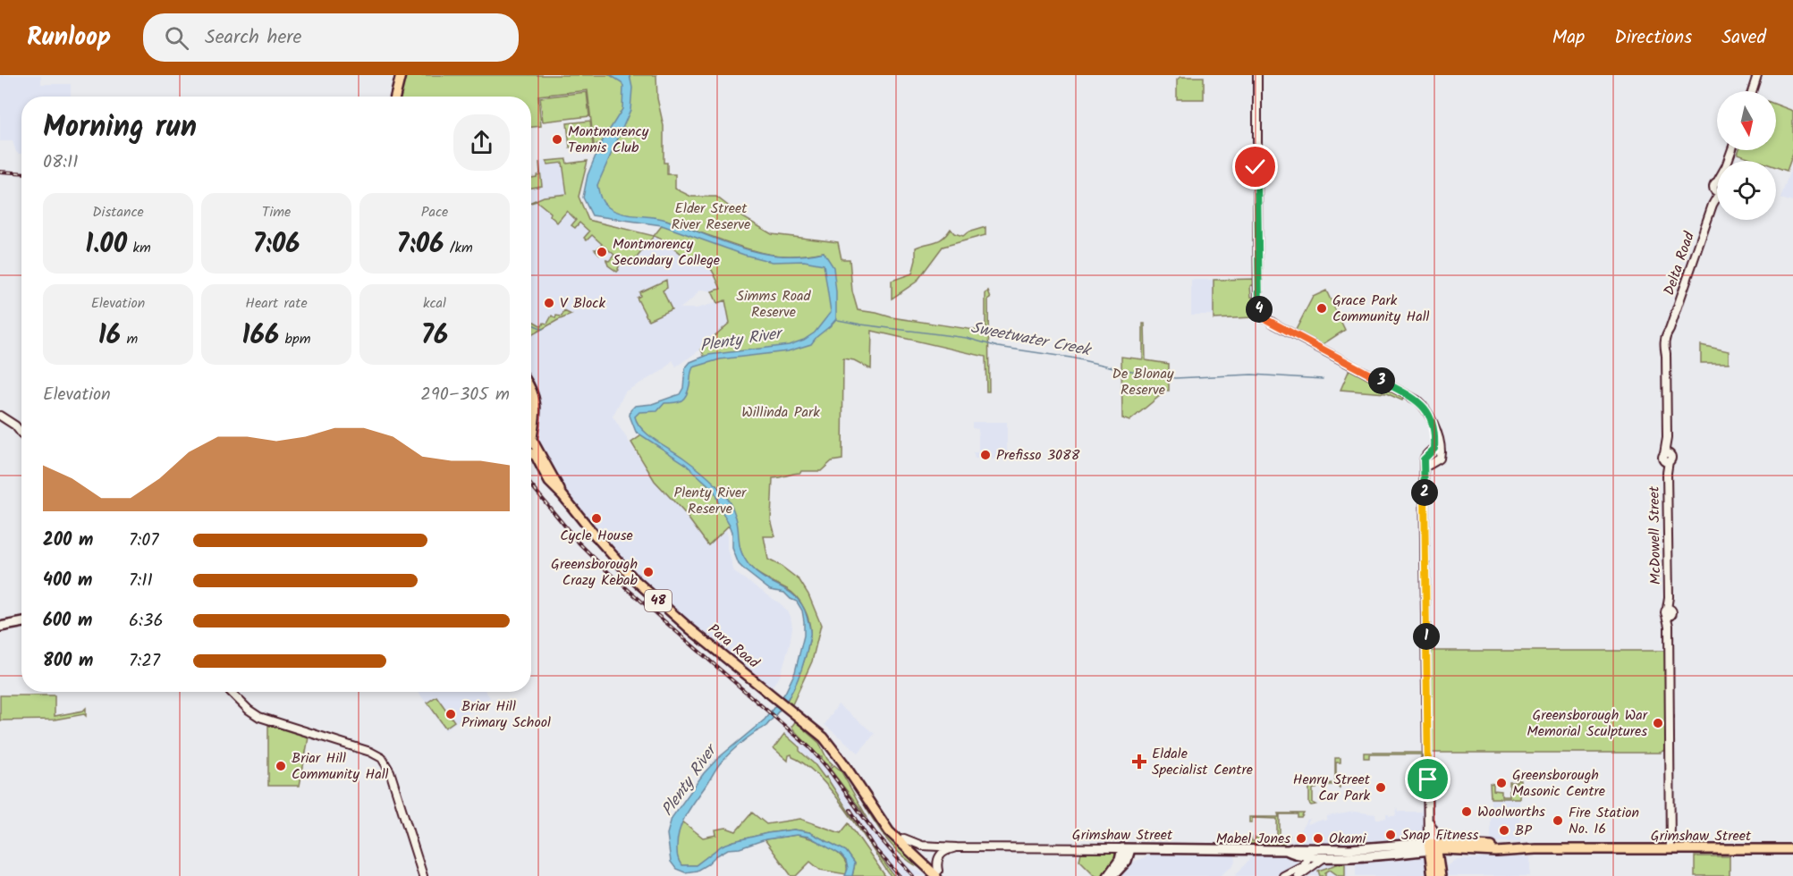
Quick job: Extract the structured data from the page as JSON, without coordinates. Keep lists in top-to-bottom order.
{
  "streets": {
    "main road": ["48", "Para Road", "Grimshaw Street"],
    "street": ["Delta Road", "McDowell Street"]
  },
  "crossings": [
    ["Delta Road", "McDowell Street"],
    ["McDowell Street", "Grimshaw Street"],
    ["Para Road", "Grimshaw Street"]
  ],
  "water": ["Sweetwater Creek", "Plenty River"],
  "parks": [
    "Elder Street River Reserve",
    "Simms Road Reserve",
    "De Blonay Reserve",
    "Willinda Park",
    "Plenty River Reserve"
  ],
  "places": {
    "other": [
      "Montmorency Tennis Club",
      "Montmorency Secondary College",
      "V Block",
      "Grace Park Community Hall",
      "Prefisso 3088",
      "Cycle House",
      "Greensborough Crazy Kebab",
      "Briar Hill Primary School",
      "Greensborough War Memorial Sculptures",
      "Briar Hill Community Hall",
      "Greensborough Masonic Centre",
      "Henry Street Car Park",
      "Woolworths",
      "Fire Station No. 16",
      "BP",
      "Snap Fitness",
      "Mabel Jones",
      "Okami"
    ],
    "health": ["Eldale Specialist Centre"]
  },
  "north": "bottom",
  "page": {
    "header": "Runloop",
    "search": "Search here",
    "nav": ["Map", "Directions", "Saved"],
    "heading": ["Morning run", "08:11"],
    "stats": [
      ["Distance", "1.00 km"],
      ["Time", "7:06"],
      ["Pace", "7:06 /km"],
      ["Elevation", "16 m"],
      ["Heart rate", "166 bpm"],
      ["kcal", "76"]
    ],
    "pins": [
      "4",
      "3",
      "2",
      "1"
    ],
    "chart": ["Elevation", "290–305 m"],
    "list": [
      {
        "name": "200 m",
        "note": "7:07"
      },
      {
        "name": "400 m",
        "note": "7:11"
      },
      {
        "name": "600 m",
        "note": "6:36"
      },
      {
        "name": "800 m",
        "note": "7:27"
      }
    ]
  }
}
